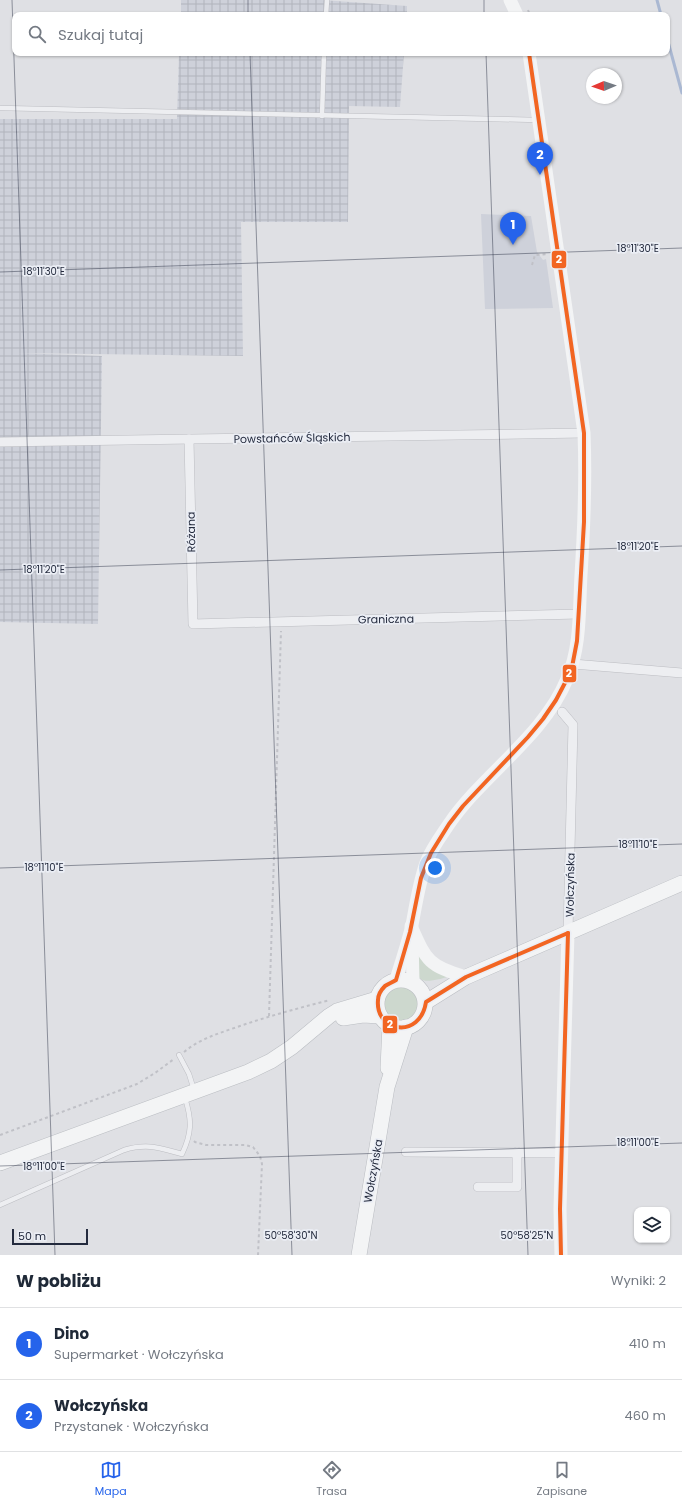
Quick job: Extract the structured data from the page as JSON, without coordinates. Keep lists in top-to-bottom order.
{
  "streets": {
    "main road": ["Wołczyńska"],
    "street": ["Powstańców Śląskich", "Różana", "Graniczna"]
  },
  "crossings": [
    ["Powstańców Śląskich", "Różana"],
    ["Różana", "Graniczna"]
  ],
  "lines": ["transit line 2"],
  "scale_bar": "50 m",
  "north": "left",
  "page": {
    "search": "Szukaj tutaj",
    "pins": ["2", "1"],
    "scale": "50 m",
    "heading": ["W pobliżu", "Wyniki: 2"],
    "list": [
      {
        "mark": "1",
        "name": "Dino",
        "note": "Supermarket · Wołczyńska",
        "value": "410 m"
      },
      {
        "mark": "2",
        "name": "Wołczyńska",
        "note": "Przystanek · Wołczyńska",
        "value": "460 m"
      }
    ],
    "nav": ["Mapa", "Trasa", "Zapisane"]
  },
  "coordinates": [
    "18°11'30\"E",
    "18°11'20\"E",
    "18°11'10\"E",
    "18°11'00\"E",
    "50°58'30\"N",
    "50°58'25\"N"
  ]
}
